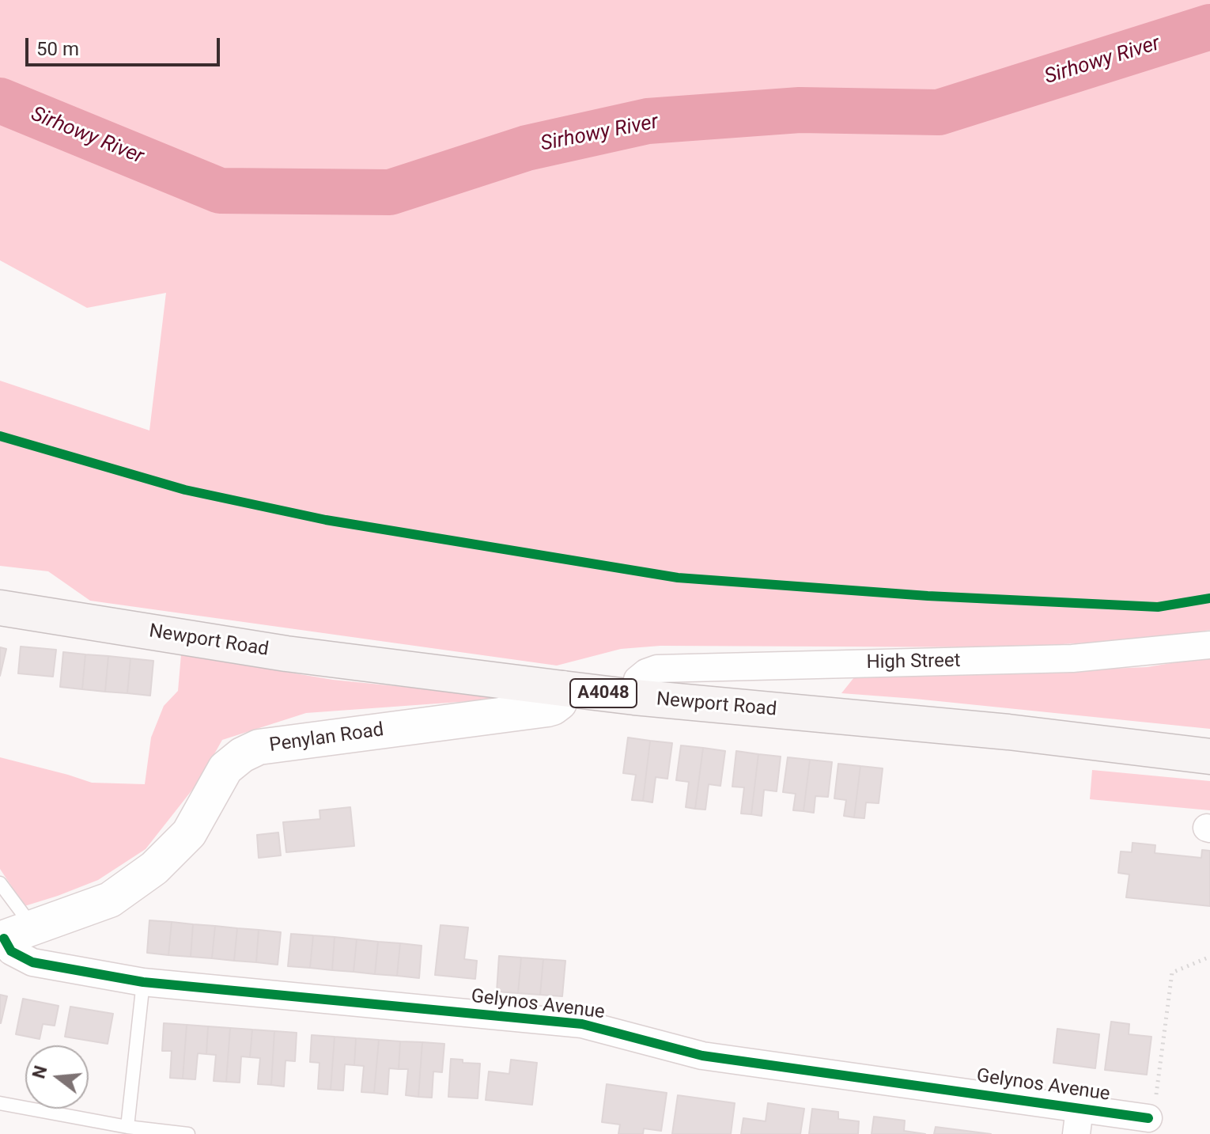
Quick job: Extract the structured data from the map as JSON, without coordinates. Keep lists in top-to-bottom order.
{
  "streets": {
    "main road": ["Newport Road", "A4048", "Penylan Road"],
    "street": ["High Street", "Gelynos Avenue"]
  },
  "crossings": [
    ["Newport Road", "High Street"],
    ["Newport Road", "Penylan Road"],
    ["Penylan Road", "Gelynos Avenue"]
  ],
  "water": ["Sirhowy River"],
  "scale_bar": "50 m",
  "north": "left"
}
